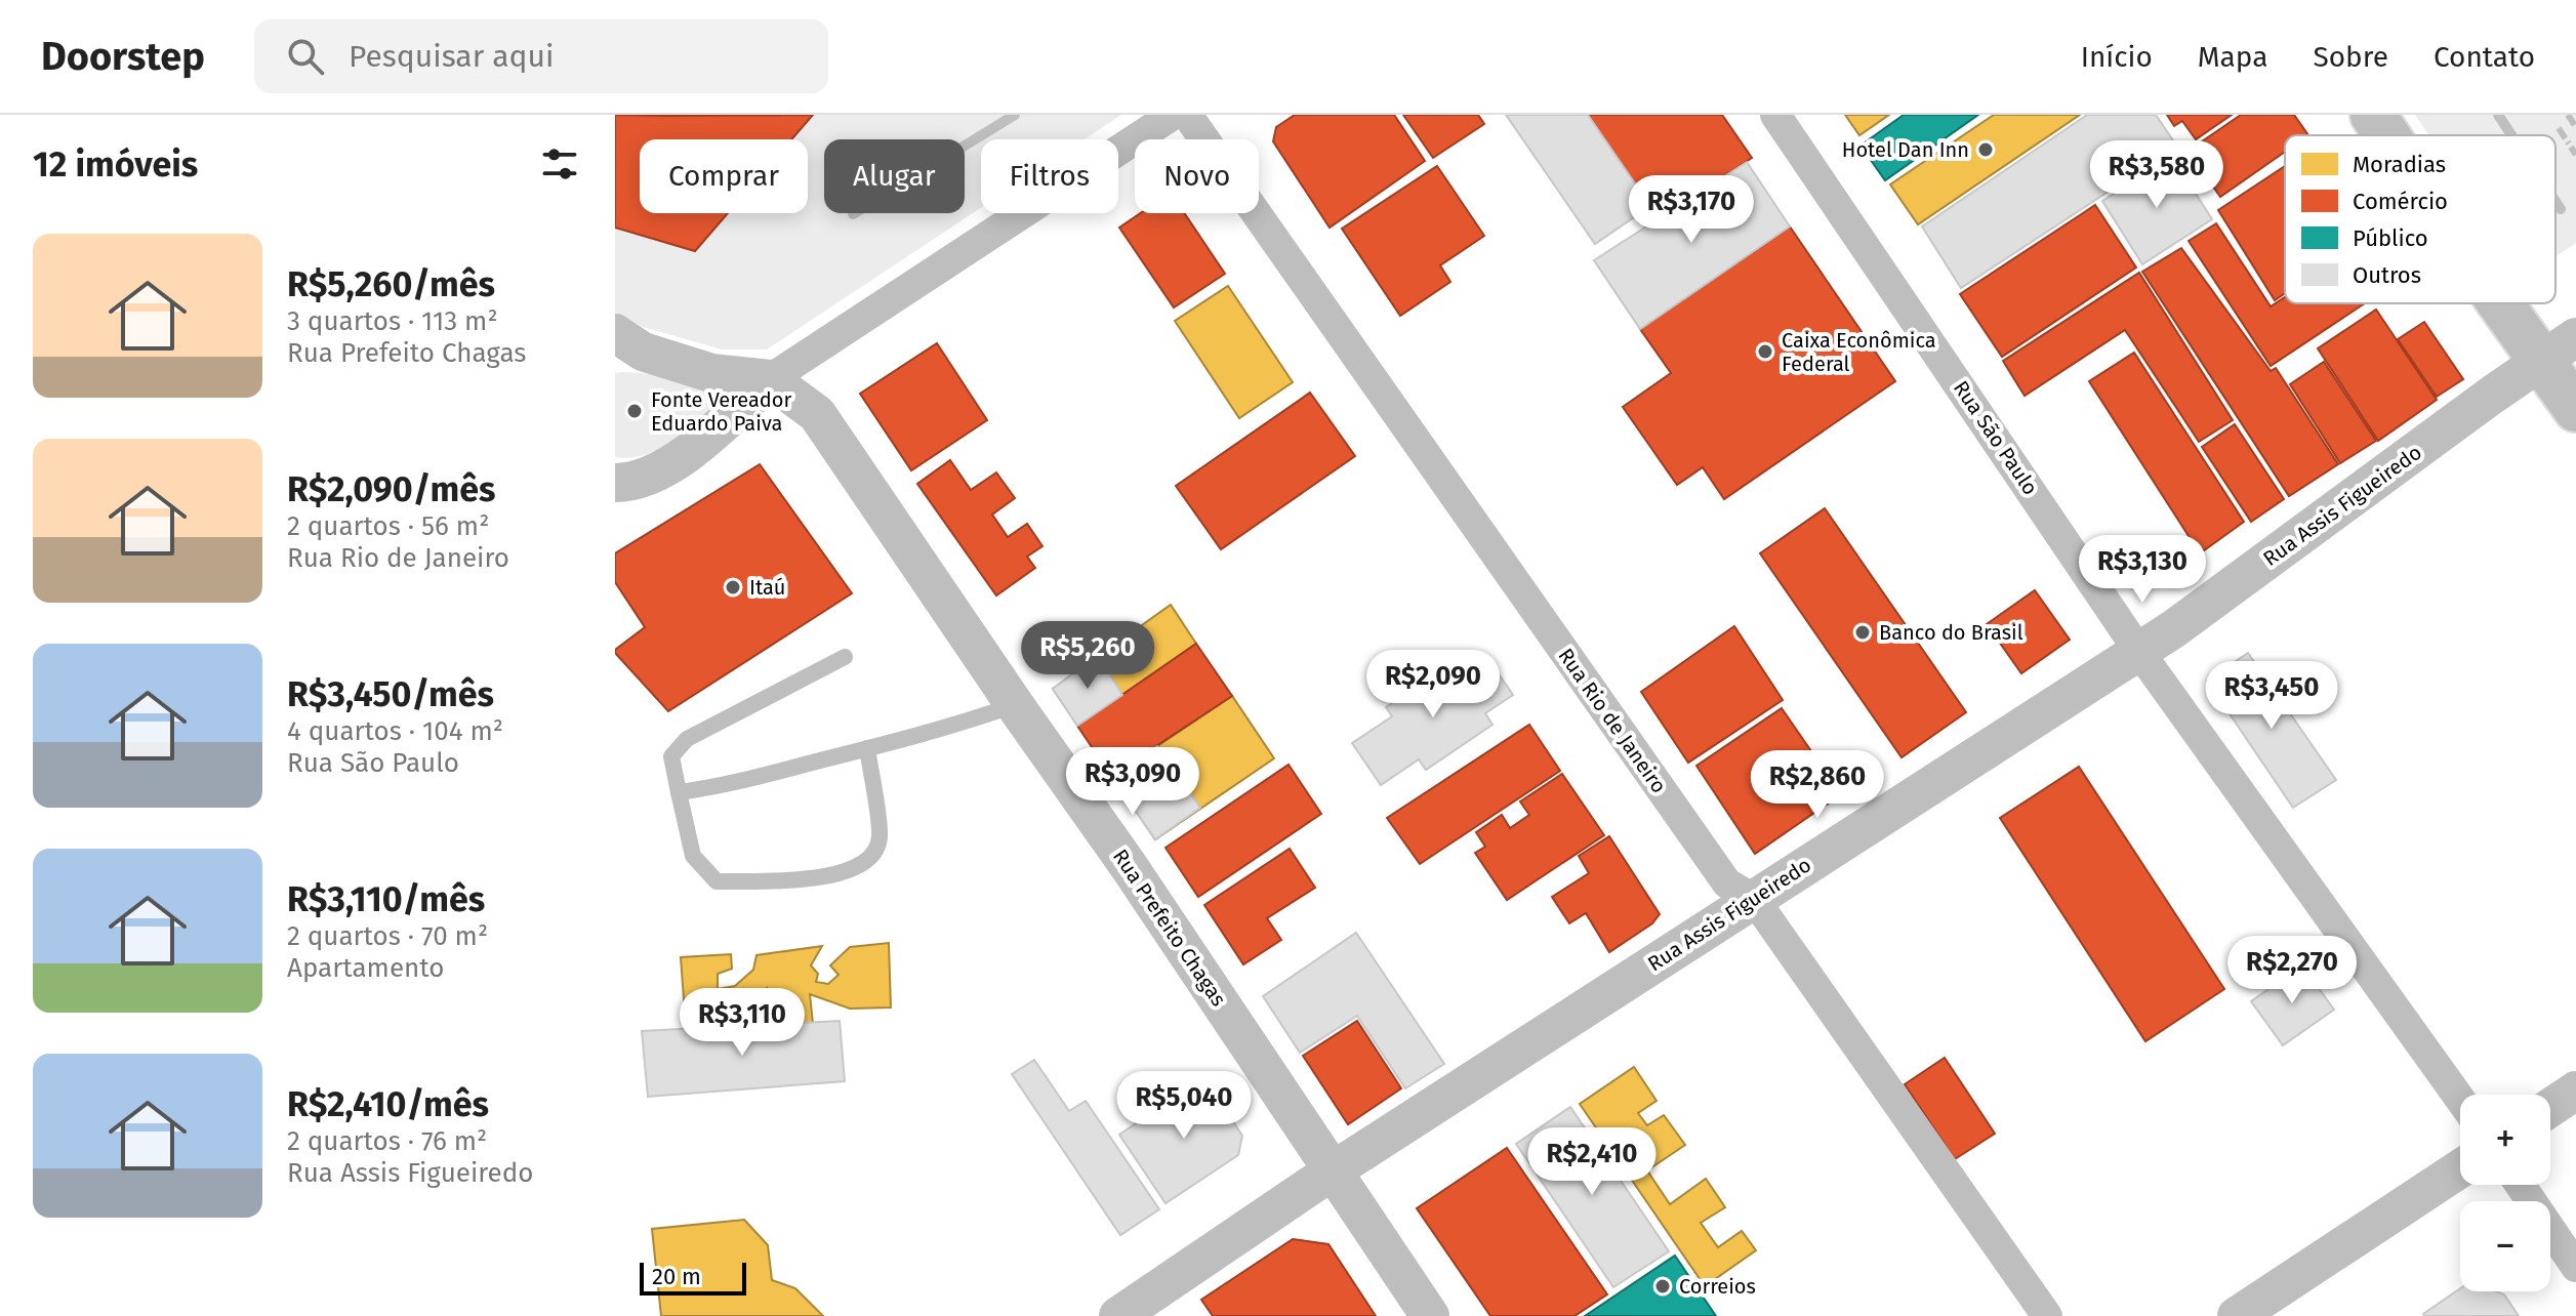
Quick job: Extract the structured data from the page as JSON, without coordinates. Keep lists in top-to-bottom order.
{
  "streets": {
    "street": [
      "Rua São Paulo",
      "Rua Assis Figueiredo",
      "Rua Rio de Janeiro",
      "Rua Prefeito Chagas"
    ]
  },
  "crossings": [
    ["Rua São Paulo", "Rua Assis Figueiredo"],
    ["Rua Assis Figueiredo", "Rua Rio de Janeiro"],
    ["Rua Assis Figueiredo", "Rua Prefeito Chagas"]
  ],
  "places": [
    "Hotel Dan Inn",
    "Caixa Econômica Federal",
    "Fonte Vereador Eduardo Paiva",
    "Itaú",
    "Banco do Brasil",
    "Correios"
  ],
  "legend": [
    "Moradias",
    "Comércio",
    "Público",
    "Outros"
  ],
  "scale_bar": "20 m",
  "page": {
    "header": "Doorstep",
    "search": "Pesquisar aqui",
    "nav": [
      "Início",
      "Mapa",
      "Sobre",
      "Contato"
    ],
    "heading": "12 imóveis",
    "chip": [
      "Comprar",
      "Alugar",
      "Filtros",
      "Novo"
    ],
    "price": [
      "R$3,580",
      "R$3,170",
      "R$3,130",
      "R$5,260",
      "R$2,090",
      "R$3,450",
      "R$3,090",
      "R$2,860",
      "R$2,270",
      "R$3,110",
      "R$5,040",
      "R$2,410"
    ],
    "list": [
      {
        "name": "R$5,260/mês",
        "note": "3 quartos · 113 m² · Rua Prefeito Chagas"
      },
      {
        "name": "R$2,090/mês",
        "note": "2 quartos · 56 m² · Rua Rio de Janeiro"
      },
      {
        "name": "R$3,450/mês",
        "note": "4 quartos · 104 m² · Rua São Paulo"
      },
      {
        "name": "R$3,110/mês",
        "note": "2 quartos · 70 m² · Apartamento"
      },
      {
        "name": "R$2,410/mês",
        "note": "2 quartos · 76 m² · Rua Assis Figueiredo"
      }
    ],
    "map_buttons": ["+", "−"],
    "scale": "20 m"
  }
}
